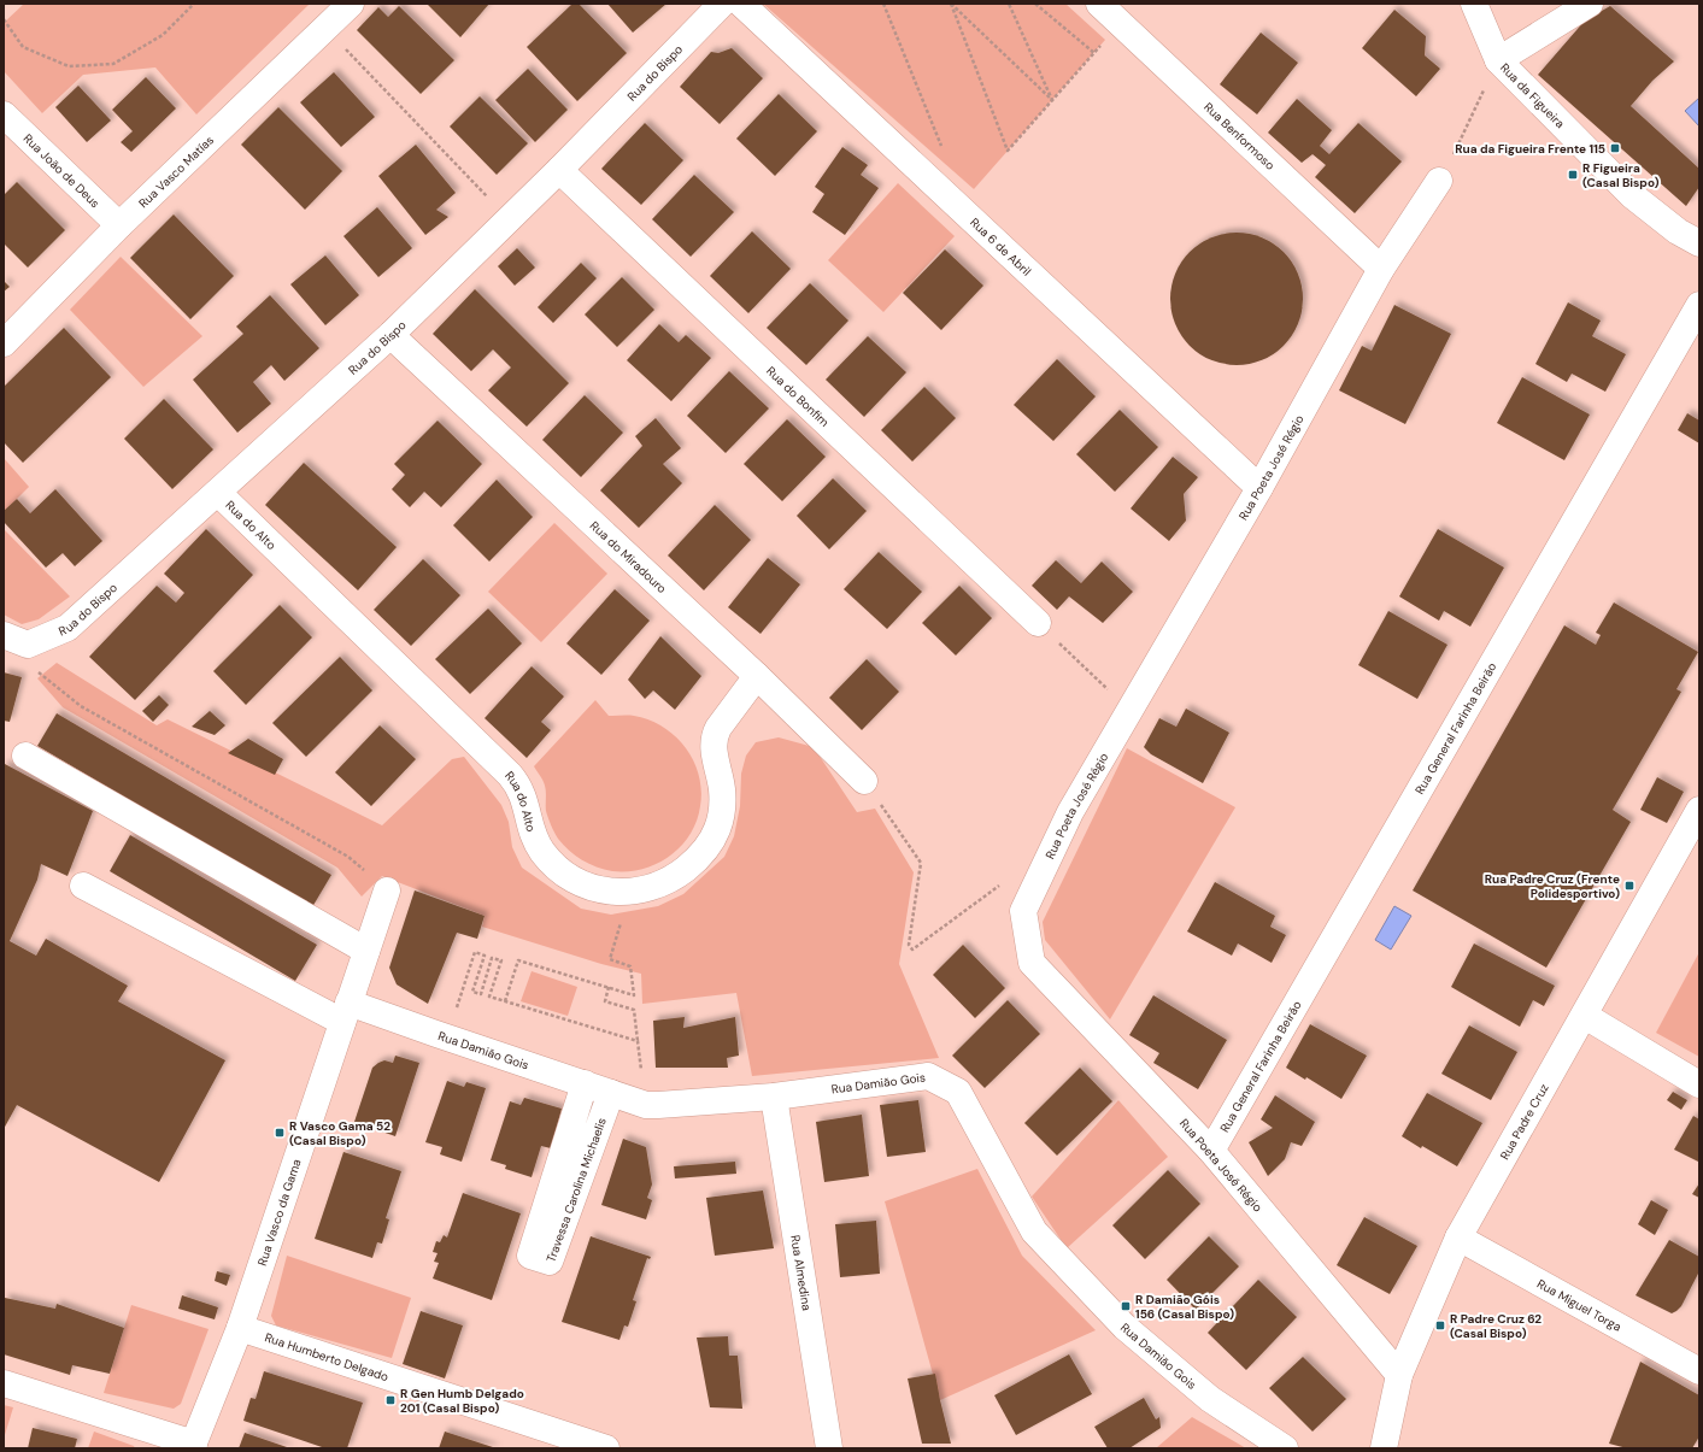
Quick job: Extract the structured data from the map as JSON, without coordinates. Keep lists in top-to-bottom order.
{
  "streets": {
    "street": [
      "Rua do Bispo",
      "Rua da Figueira",
      "Rua Benformoso",
      "Rua João de Deus",
      "Rua Vasco Matías",
      "Rua 6 de Abril",
      "Rua do Bonfim",
      "Rua Poeta José Régio",
      "Rua do Alto",
      "Rua do Miradouro",
      "Rua General Farinha Beirão",
      "Rua Damião Gois",
      "Rua Padre Cruz",
      "Travessa Carolina Michaelis",
      "Rua Vasco da Gama",
      "Rua Almedina",
      "Rua Miguel Torga",
      "Rua Humberto Delgado"
    ]
  },
  "crossings": [
    ["Rua do Bispo", "Rua do Bonfim"],
    ["Rua do Bispo", "Rua do Alto"],
    ["Rua do Bispo", "Rua do Miradouro"],
    ["Rua Benformoso", "Rua Poeta José Régio"],
    ["Rua João de Deus", "Rua Vasco Matías"],
    ["Rua 6 de Abril", "Rua Poeta José Régio"],
    ["Rua Poeta José Régio", "Rua General Farinha Beirão"],
    ["Rua Poeta José Régio", "Rua Padre Cruz"],
    ["Rua do Alto", "Rua do Miradouro"],
    ["Rua Damião Gois", "Travessa Carolina Michaelis"],
    ["Rua Damião Gois", "Rua Vasco da Gama"],
    ["Rua Damião Gois", "Rua Almedina"],
    ["Rua Padre Cruz", "Rua Miguel Torga"],
    ["Rua Vasco da Gama", "Rua Humberto Delgado"]
  ],
  "places": {
    "transit": [
      "Rua da Figueira Frente 115",
      "R Figueira (Casal Bispo)",
      "Rua Padre Cruz (Frente Polidesportivo)",
      "R Vasco Gama 52 (Casal Bispo)",
      "R Damião Góis 156 (Casal Bispo)",
      "R Padre Cruz 62 (Casal Bispo)",
      "R Gen Humb Delgado 201 (Casal Bispo)"
    ]
  }
}
